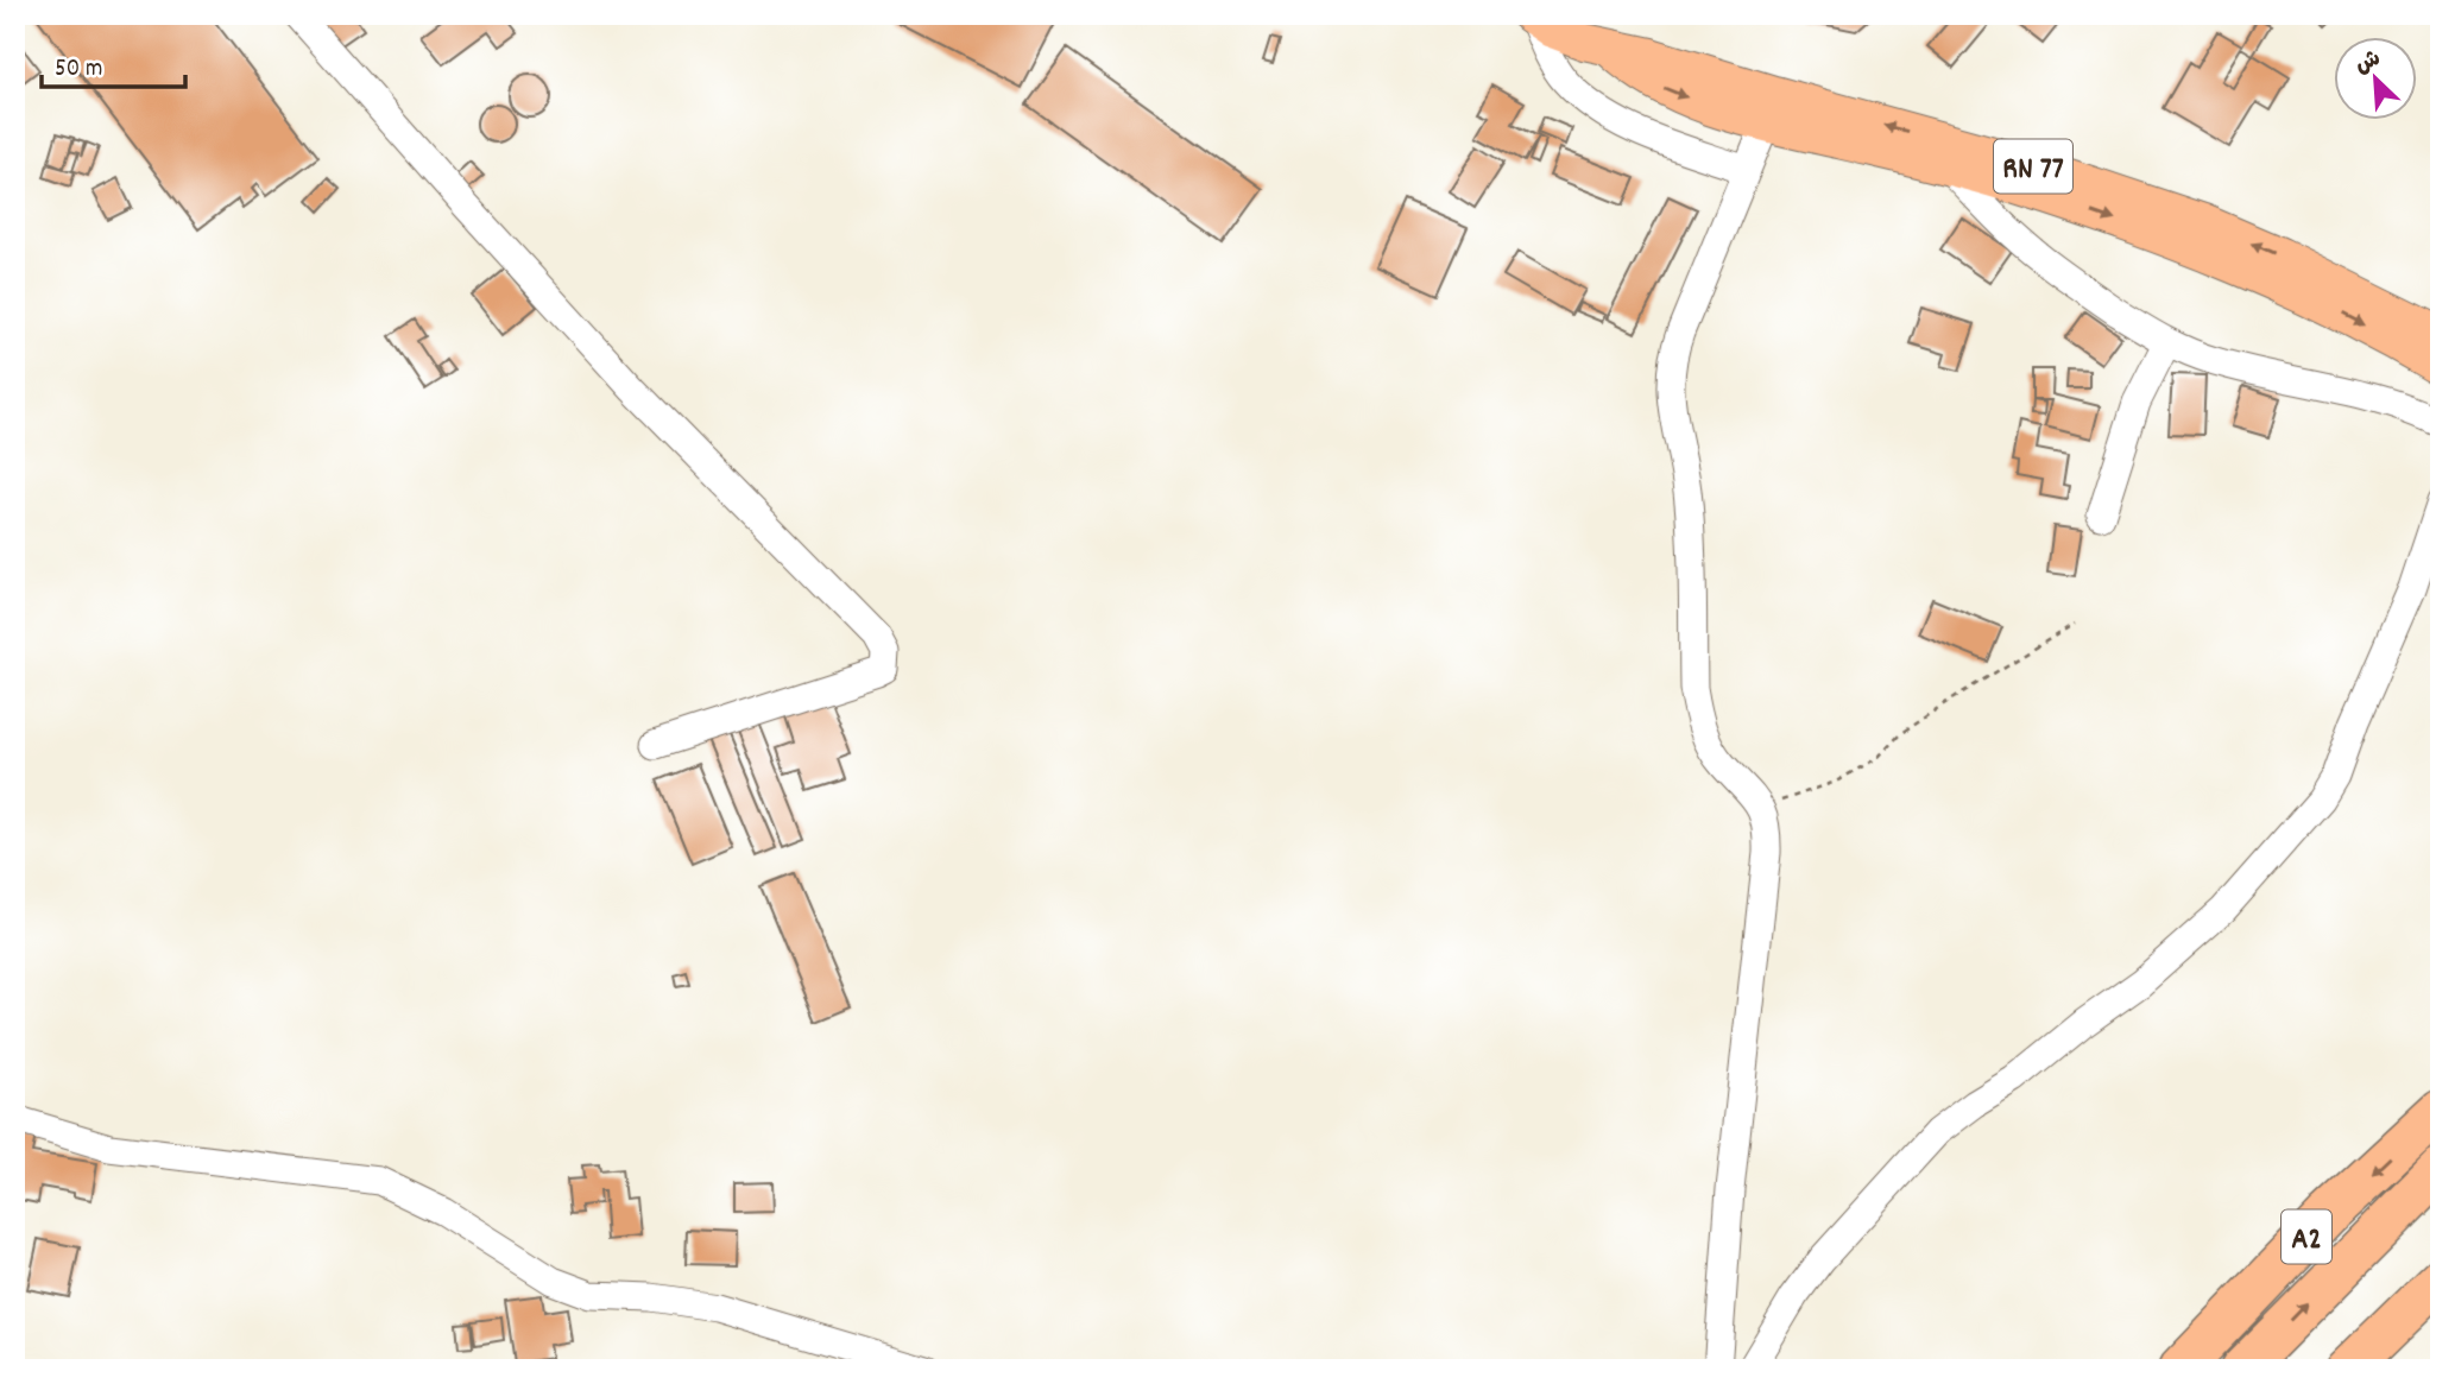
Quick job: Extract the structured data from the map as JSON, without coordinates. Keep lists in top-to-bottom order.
{
  "streets": {
    "highway": ["A2"],
    "main road": ["RN 77"]
  },
  "scale_bar": "50 m",
  "north": "top left"
}
